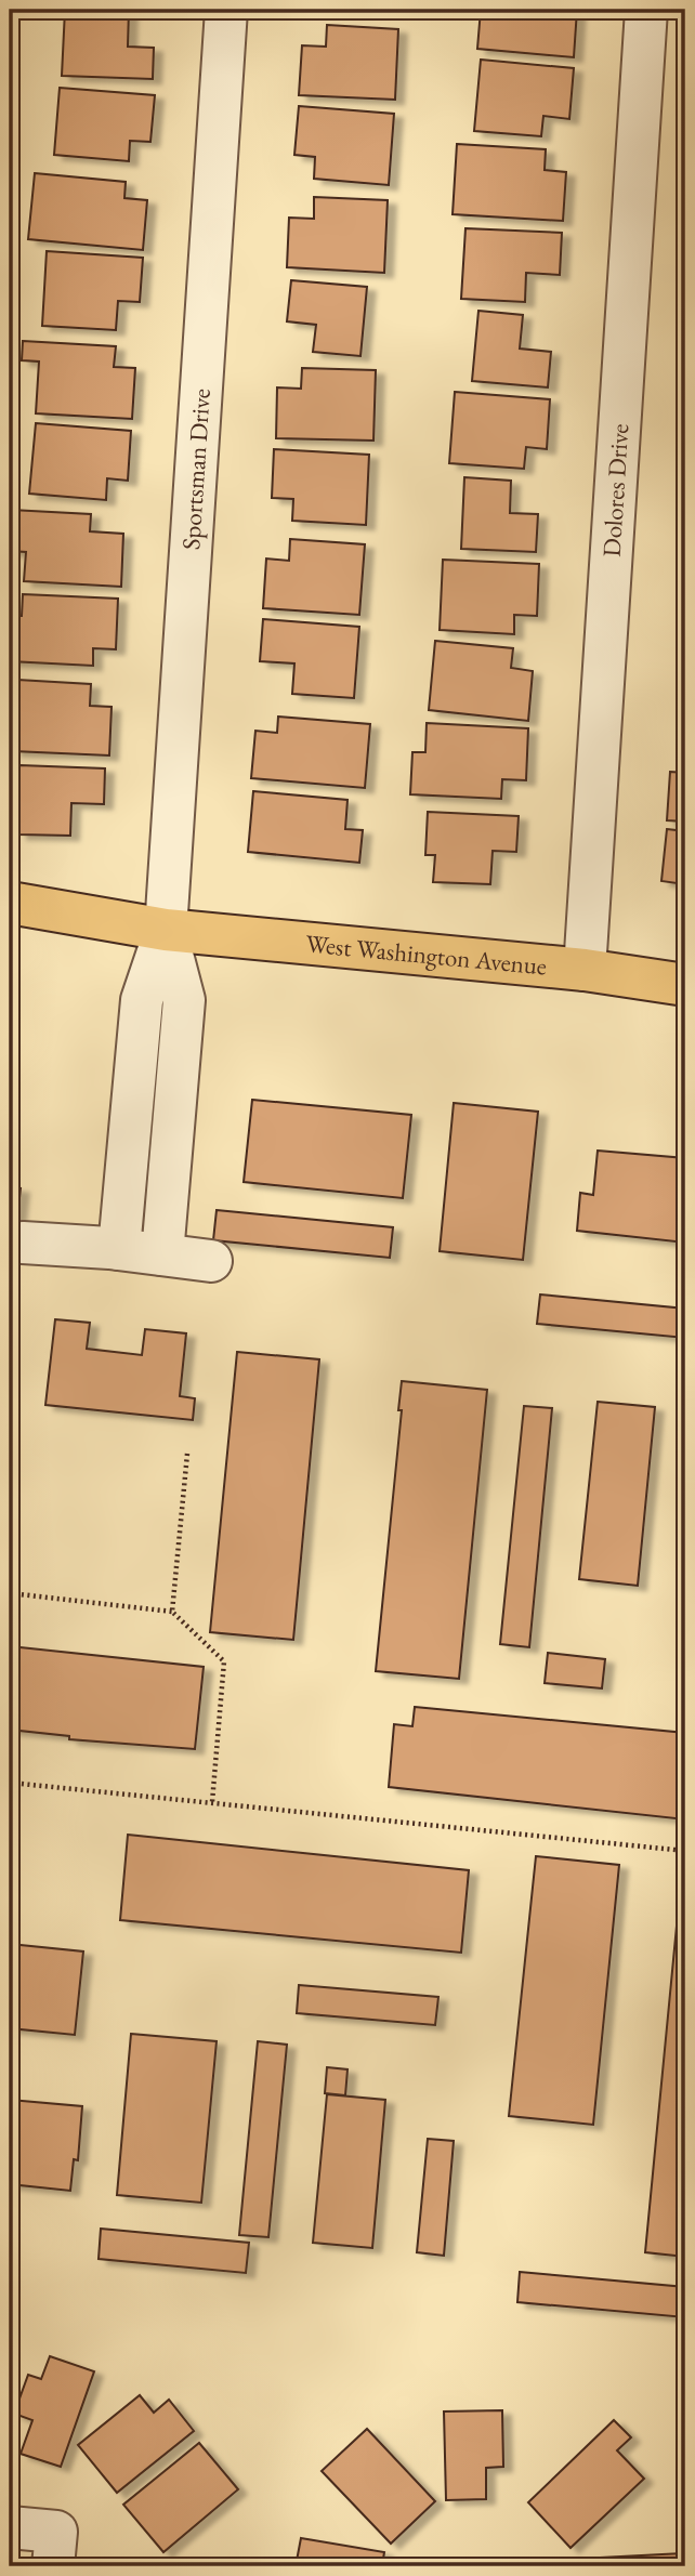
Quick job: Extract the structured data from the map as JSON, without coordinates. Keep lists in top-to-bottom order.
{
  "streets": {
    "main road": ["West Washington Avenue"],
    "street": ["Sportsman Drive", "Dolores Drive"]
  },
  "crossings": [
    ["Sportsman Drive", "West Washington Avenue"],
    ["Dolores Drive", "West Washington Avenue"]
  ]
}
